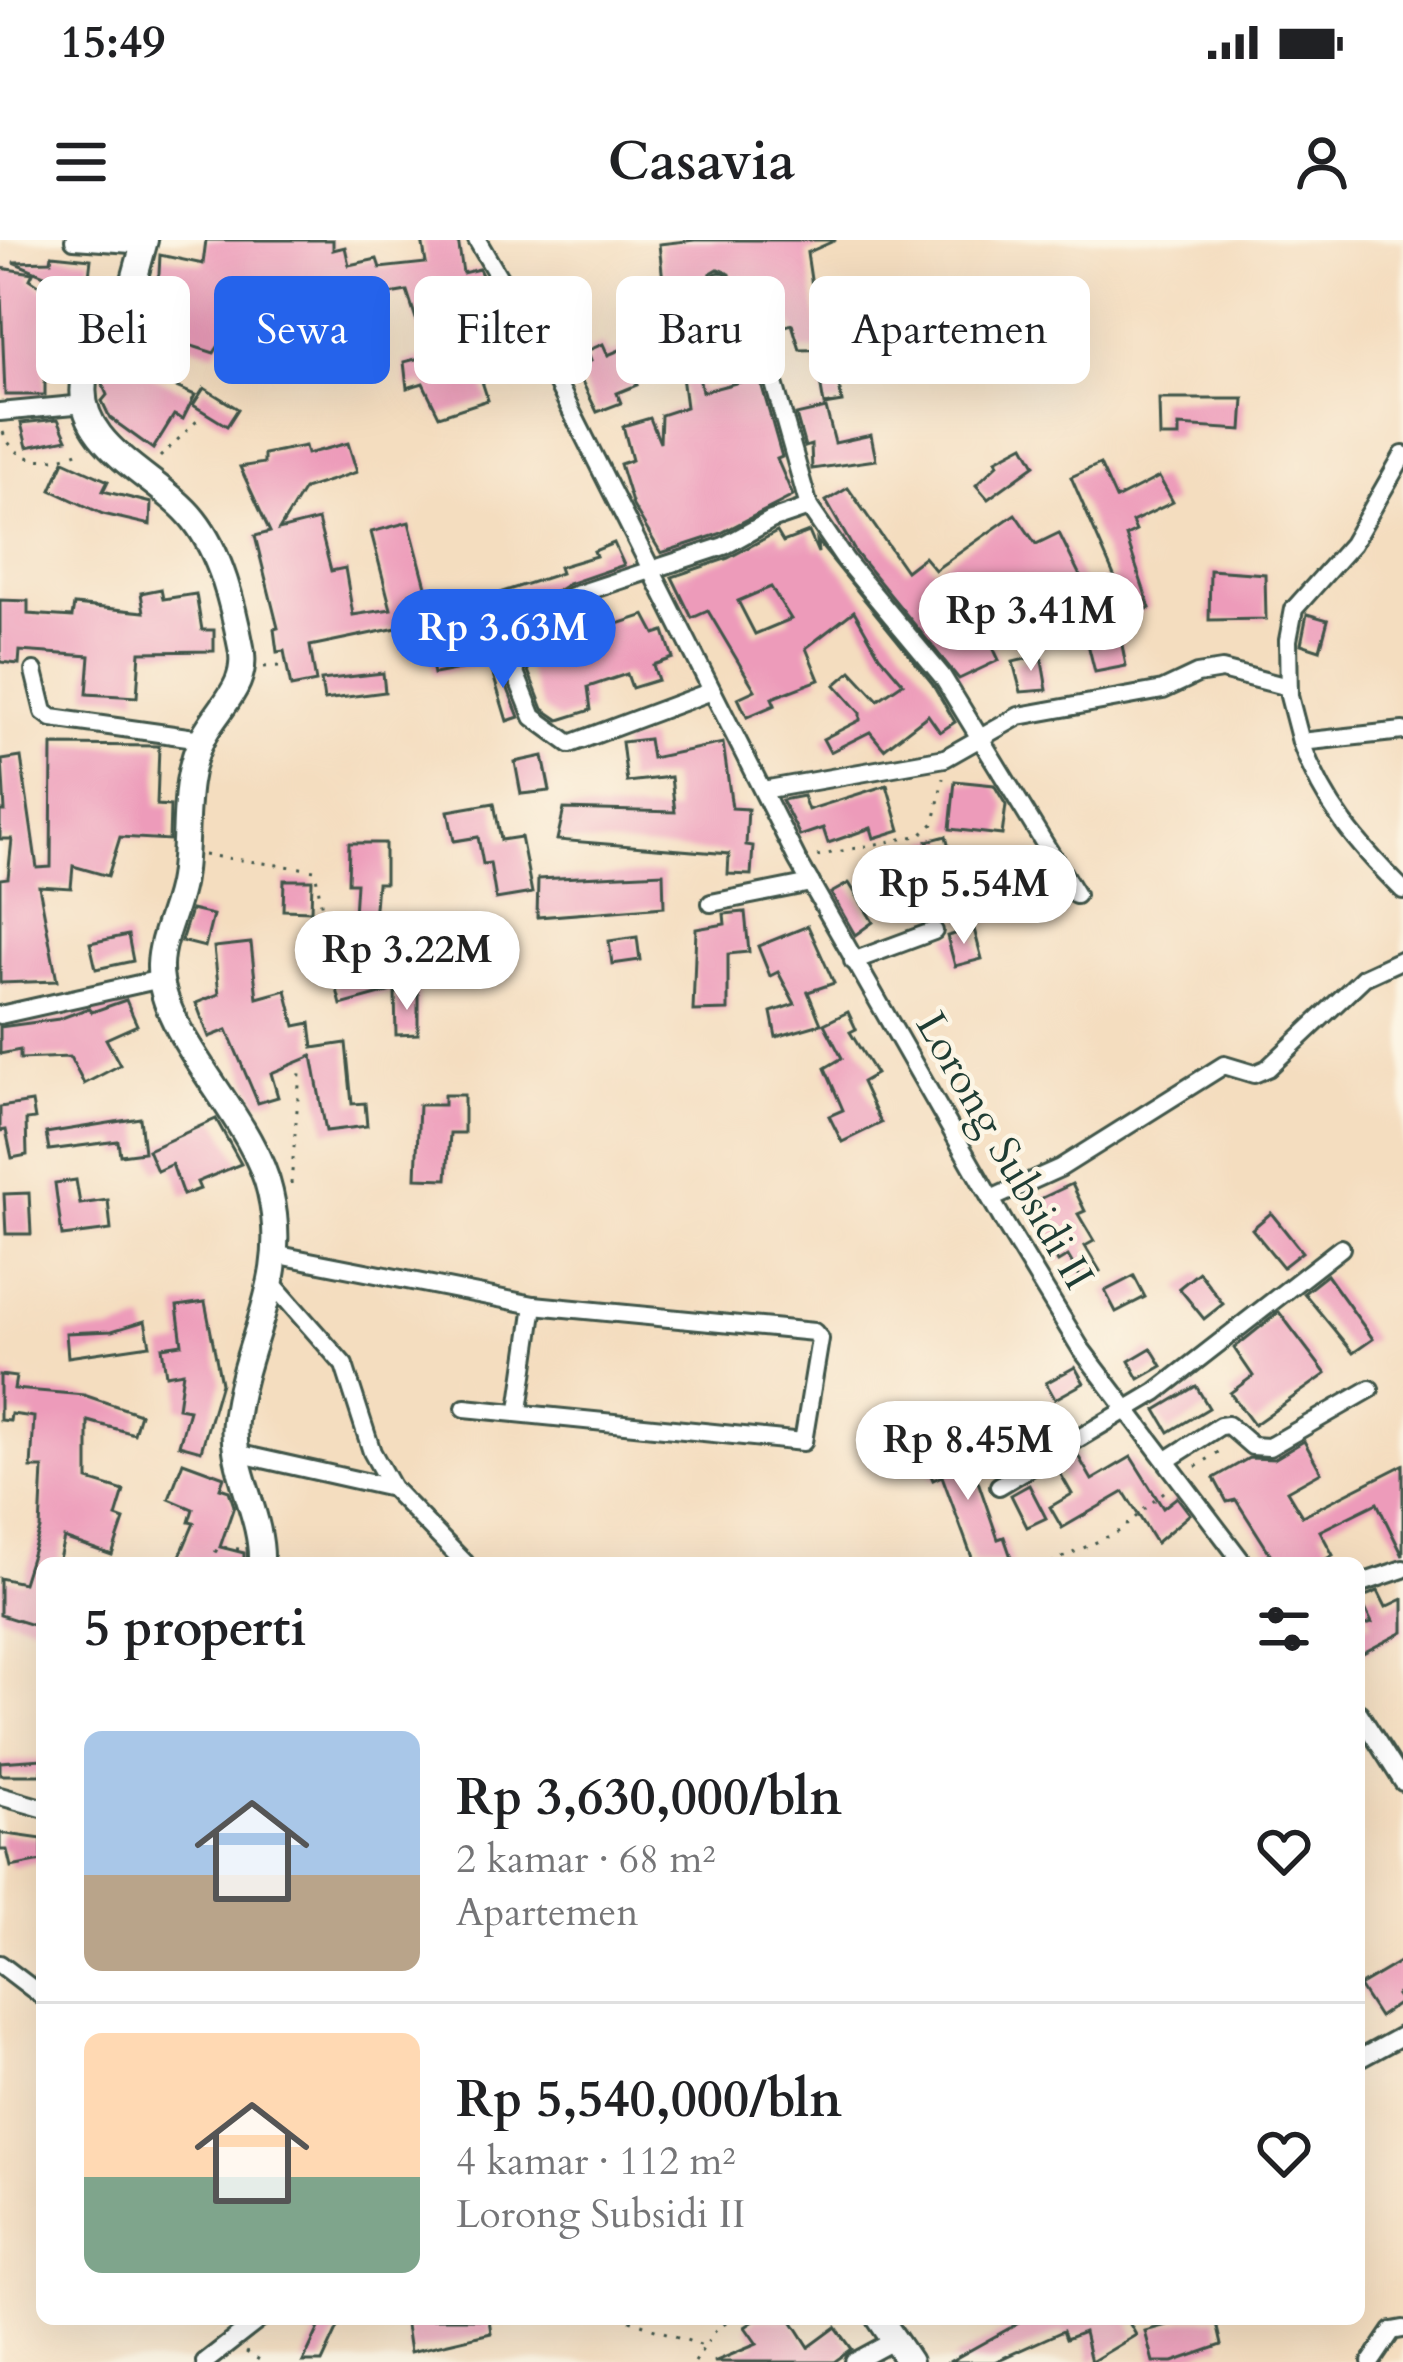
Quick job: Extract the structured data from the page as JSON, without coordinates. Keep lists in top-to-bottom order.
{
  "streets": {
    "street": ["Lorong Subsidi II"]
  },
  "page": {
    "status": "15:49",
    "header": "Casavia",
    "chip": [
      "Beli",
      "Sewa",
      "Filter",
      "Baru",
      "Apartemen"
    ],
    "price": [
      "Rp 3.41M",
      "Rp 3.63M",
      "Rp 5.54M",
      "Rp 3.22M",
      "Rp 8.45M"
    ],
    "heading": "5 properti",
    "list": [
      {
        "name": "Rp 3,630,000/bln",
        "note": "2 kamar · 68 m² · Apartemen"
      },
      {
        "name": "Rp 5,540,000/bln",
        "note": "4 kamar · 112 m² · Lorong Subsidi II"
      }
    ]
  }
}
